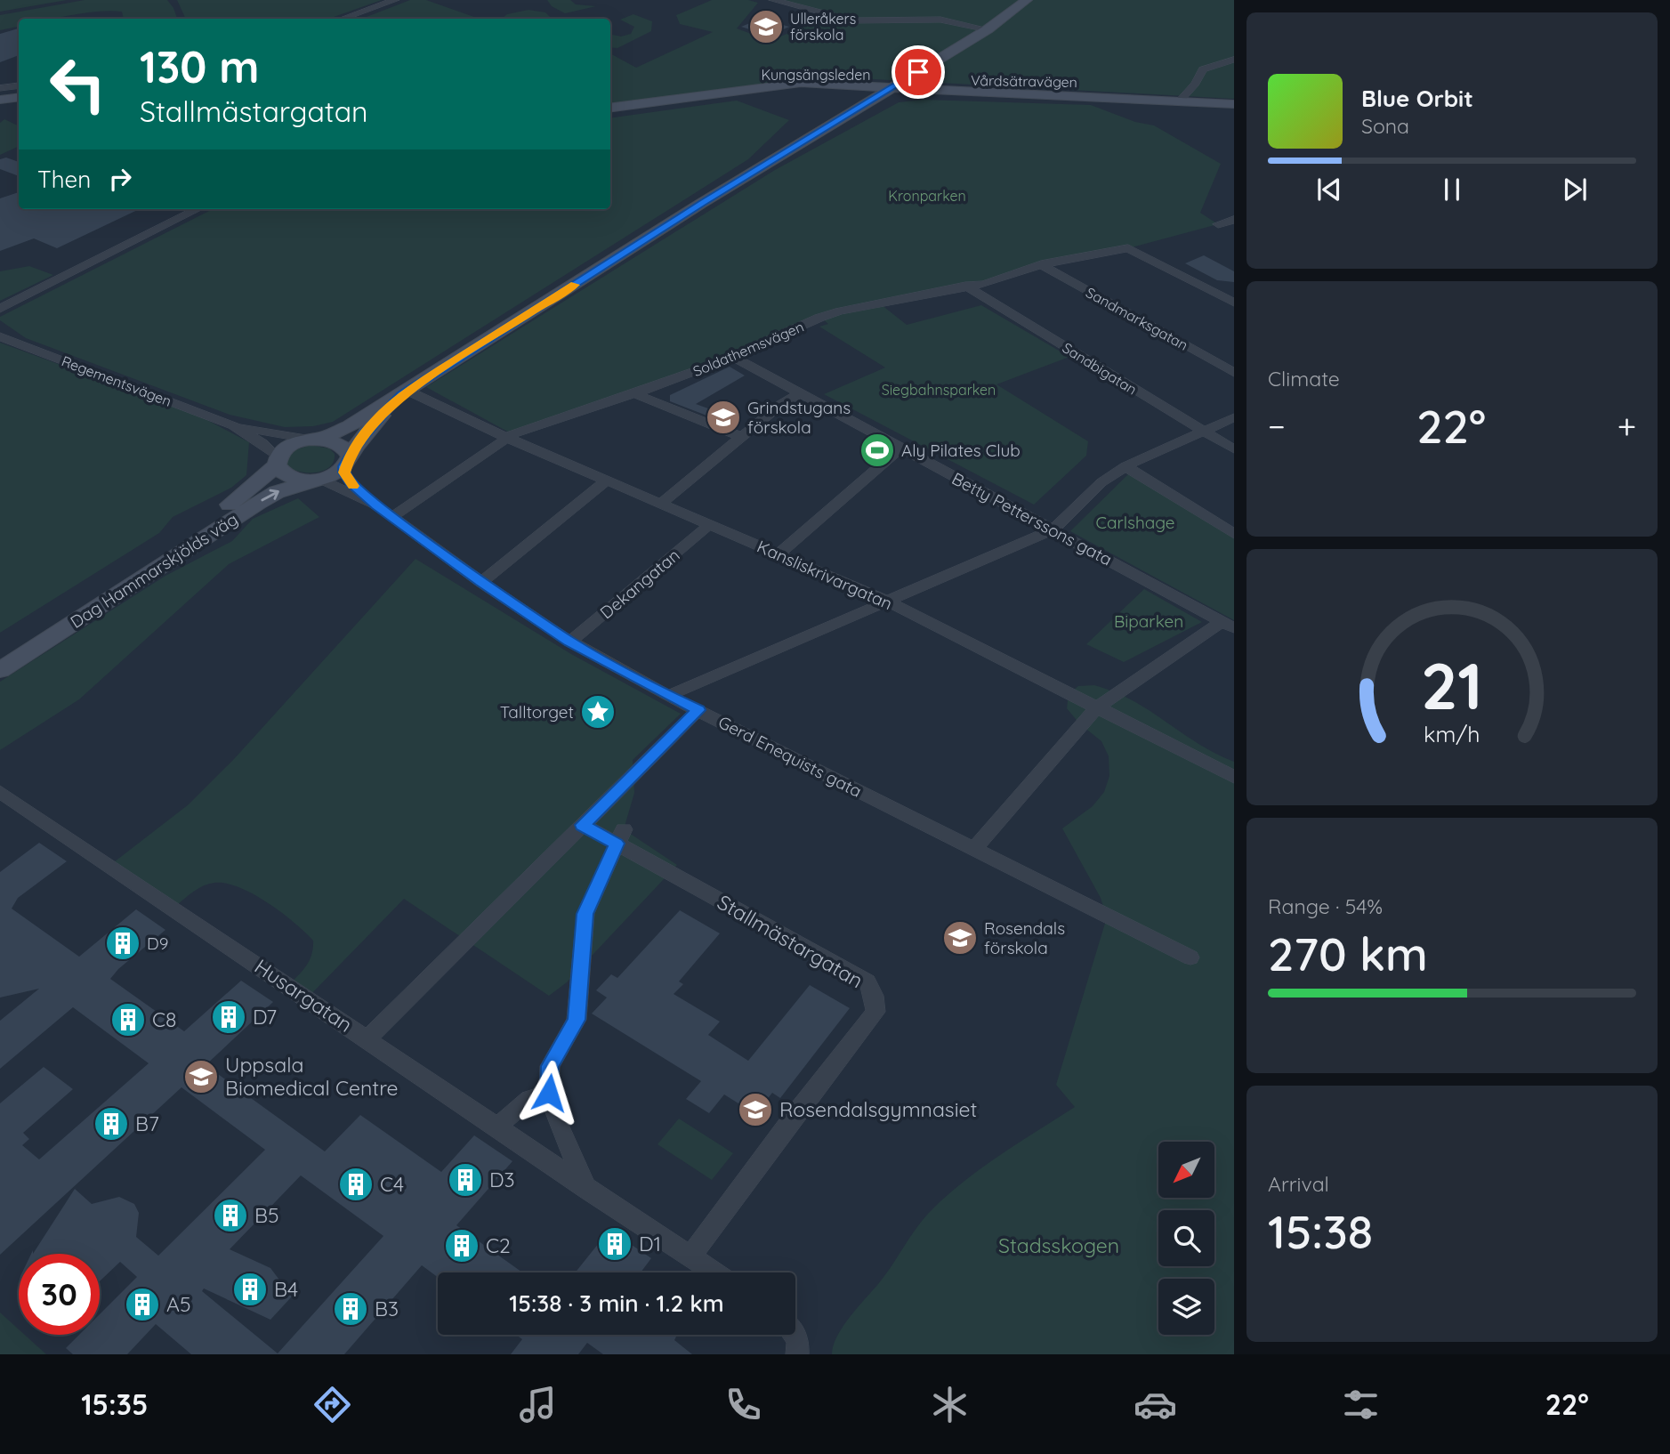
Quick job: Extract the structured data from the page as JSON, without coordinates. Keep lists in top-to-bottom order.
{
  "streets": {
    "main road": ["Kungsängsleden", "Vårdsätravägen", "Dag Hammarskjölds väg"],
    "street": [
      "Sandmarksgatan",
      "Soldathemsvägen",
      "Sandbigatan",
      "Regementsvägen",
      "Betty Petterssons gata",
      "Kansliskrivargatan",
      "Dekangatan",
      "Gerd Enequists gata",
      "Stallmästargatan",
      "Husargatan"
    ]
  },
  "crossings": [
    ["Kungsängsleden", "Vårdsätravägen"],
    ["Sandmarksgatan", "Soldathemsvägen"],
    ["Soldathemsvägen", "Sandbigatan"],
    ["Soldathemsvägen", "Betty Petterssons gata"],
    ["Soldathemsvägen", "Kansliskrivargatan"],
    ["Soldathemsvägen", "Gerd Enequists gata"],
    ["Regementsvägen", "Dag Hammarskjölds väg"],
    ["Dag Hammarskjölds väg", "Gerd Enequists gata"],
    ["Kansliskrivargatan", "Dekangatan"],
    ["Dekangatan", "Gerd Enequists gata"],
    ["Stallmästargatan", "Husargatan"]
  ],
  "parks": [
    "Kronparken",
    "Siegbahnsparken",
    "Carlshage",
    "Biparken",
    "Stadsskogen"
  ],
  "places": {
    "school or university": [
      "Ulleråkers förskola",
      "Grindstugans förskola",
      "Rosendals förskola",
      "Uppsala Biomedical Centre",
      "Rosendalsgymnasiet"
    ],
    "sports": ["Aly Pilates Club"],
    "place": ["Talltorget"],
    "building": [
      "D9",
      "D7",
      "C8",
      "B7",
      "D3",
      "C4",
      "B5",
      "D1",
      "C2",
      "B4",
      "A5",
      "B3"
    ]
  },
  "north": "bottom left",
  "page": {
    "turn": ["130 m", "Stallmästargatan"],
    "song": ["Blue Orbit", "Sona"],
    "then": "Then",
    "tile": [
      "Climate",
      ["Range · 54%", "270 km"],
      ["Arrival", "15:38"]
    ],
    "heat": ["−", "22°", "+"],
    "limit": "30",
    "trip": "15:38 · 3 min · 1.2 km",
    "tabs": ["15:35", "22°"],
    "gauge": ["21", "km/h"]
  }
}
